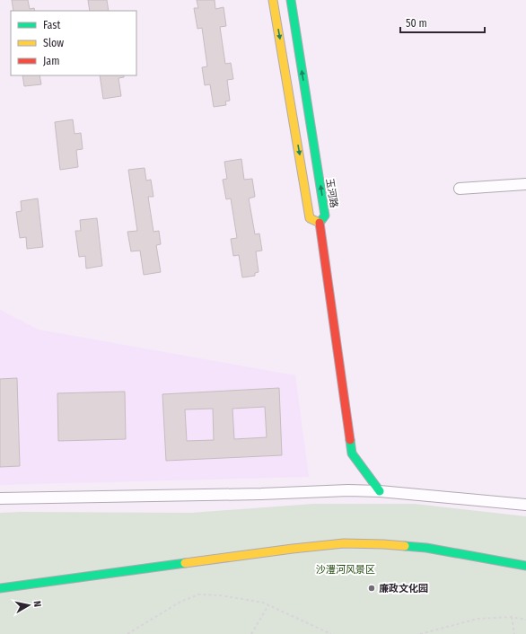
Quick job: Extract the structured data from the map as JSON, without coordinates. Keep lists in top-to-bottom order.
{
  "streets": {
    "street": ["玉河路"]
  },
  "parks": ["沙澧河风景区"],
  "places": ["廉政文化园"],
  "legend": ["Fast", "Slow", "Jam"],
  "scale_bar": "50 m",
  "north": "right"
}
